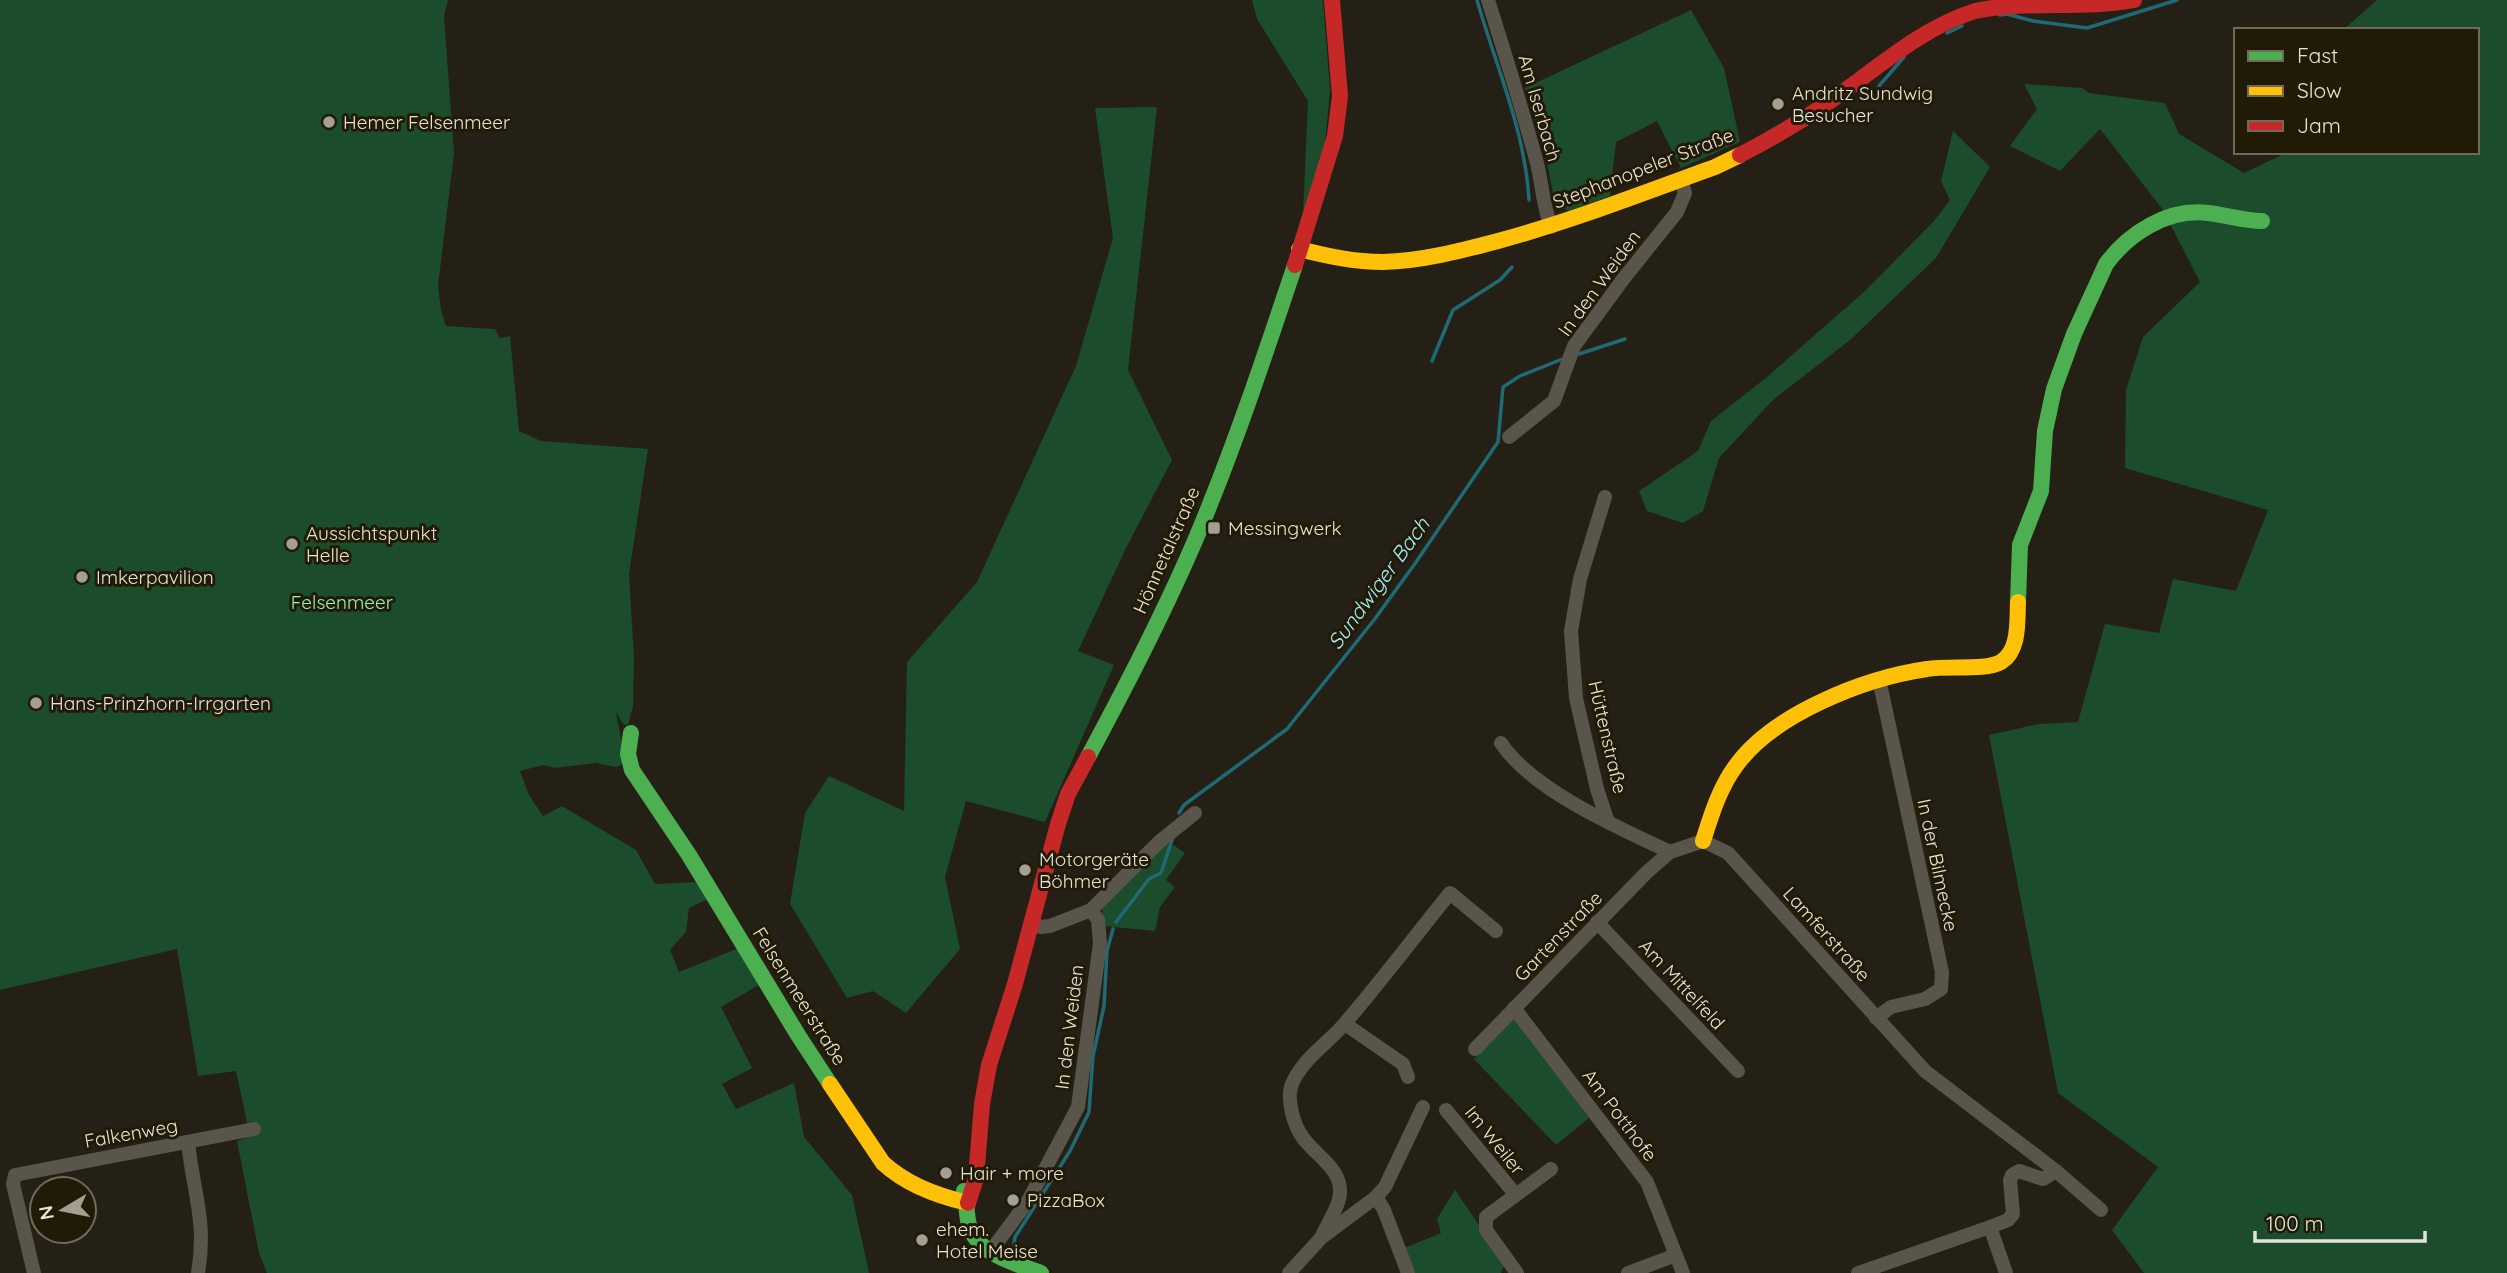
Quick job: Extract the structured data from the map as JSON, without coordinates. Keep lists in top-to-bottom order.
{
  "streets": {
    "street": [
      "Am Iserbach",
      "Stephanopeler Straße",
      "In den Weiden",
      "Hönnetalstraße",
      "Hüttenstraße",
      "In der Bilmecke",
      "Lamferstraße",
      "Gartenstraße",
      "Am Mittelfeld",
      "Felsenmeerstraße",
      "Am Potthofe",
      "Falkenweg",
      "Im Weiler"
    ]
  },
  "crossings": [
    ["Am Iserbach", "Stephanopeler Straße"],
    ["Stephanopeler Straße", "In den Weiden"],
    ["Stephanopeler Straße", "Hönnetalstraße"],
    ["In den Weiden", "Hönnetalstraße"],
    ["Hönnetalstraße", "Felsenmeerstraße"],
    ["In der Bilmecke", "Lamferstraße"],
    ["Gartenstraße", "Am Mittelfeld"],
    ["Gartenstraße", "Am Potthofe"]
  ],
  "water": ["Sundwiger Bach"],
  "parks": ["Felsenmeer"],
  "places": {
    "other": [
      "Andritz Sundwig Besucher",
      "Hemer Felsenmeer",
      "Aussichtspunkt Helle",
      "Imkerpavilion",
      "Hans-Prinzhorn-Irrgarten",
      "Motorgeräte Böhmer",
      "Hair + more",
      "PizzaBox",
      "ehem. Hotel Meise"
    ],
    "transit": ["Messingwerk"]
  },
  "legend": ["Fast", "Slow", "Jam"],
  "scale_bar": "100 m",
  "north": "left"
}
